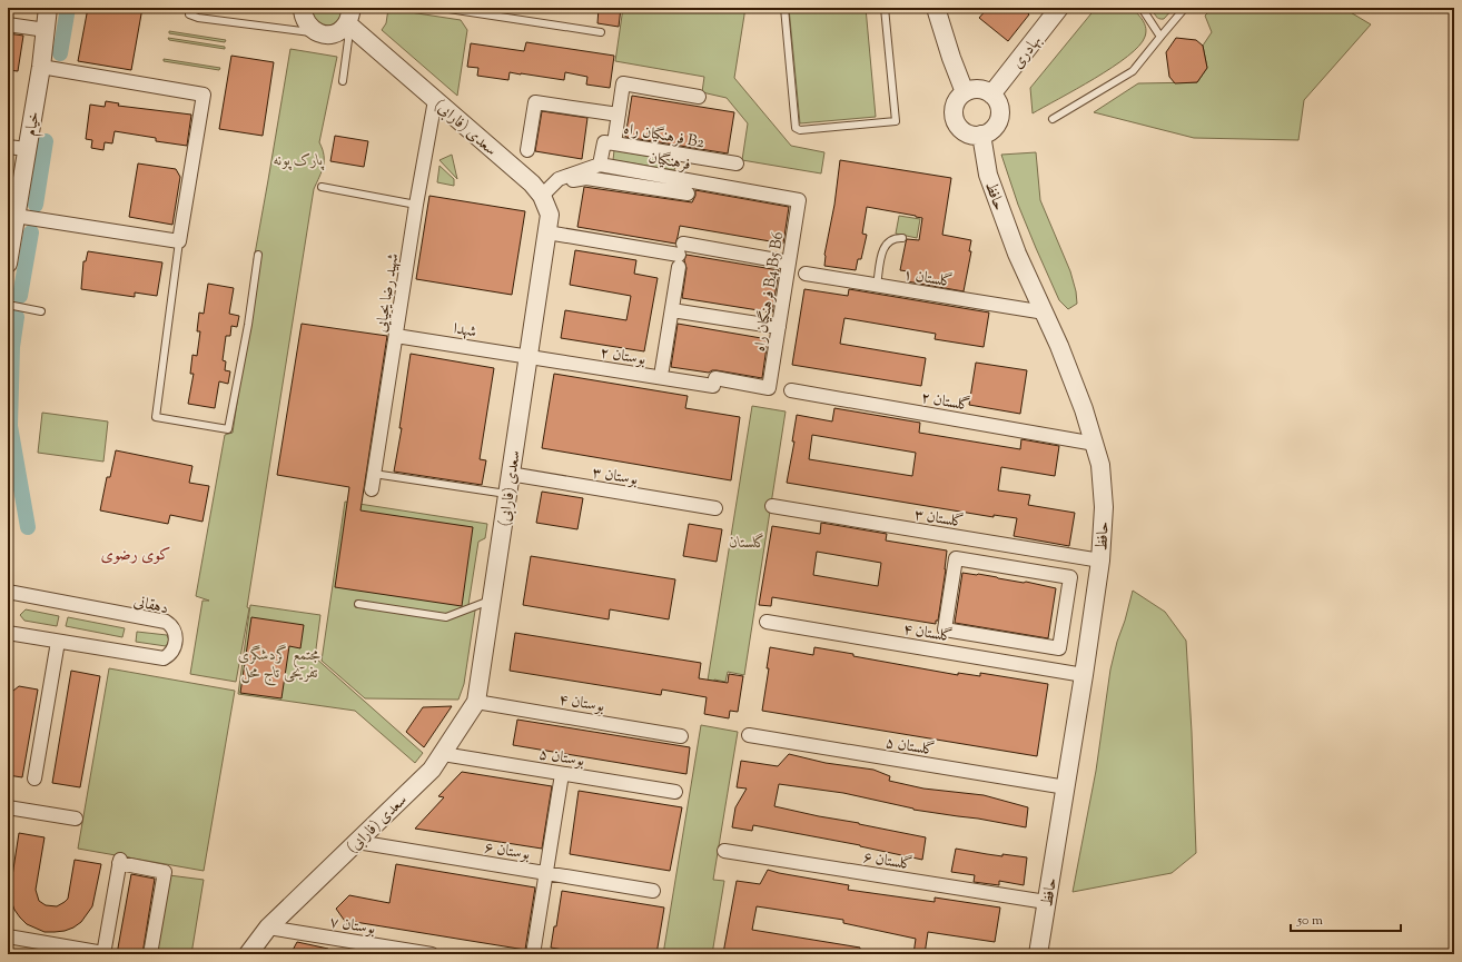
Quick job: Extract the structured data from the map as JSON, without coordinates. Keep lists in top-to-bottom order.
{
  "streets": {
    "street": [
      "بهادری",
      "خیام",
      "سعدی (فارابی)",
      "فرهنگیان راه B2",
      "فرهنگیان",
      "حافظ",
      "گلستان ۱",
      "فرهنگیان راه B4 B5 B6",
      "شهید رضا یحیایی",
      "شهدا",
      "بوستان ۲",
      "گلستان ۲",
      "بوستان ۳",
      "گلستان ۳",
      "دهقانی",
      "گلستان ۴",
      "بوستان ۴",
      "گلستان ۵",
      "بوستان ۵",
      "بوستان ۶",
      "گلستان ۶",
      "بوستان ۷"
    ]
  },
  "crossings": [
    ["بهادری", "حافظ"],
    ["سعدی (فارابی)", "فرهنگیان"],
    ["سعدی (فارابی)", "شهید رضا یحیایی"],
    ["سعدی (فارابی)", "شهدا"],
    ["سعدی (فارابی)", "بوستان ۲"],
    ["سعدی (فارابی)", "بوستان ۳"],
    ["سعدی (فارابی)", "بوستان ۴"],
    ["سعدی (فارابی)", "بوستان ۵"],
    ["سعدی (فارابی)", "بوستان ۶"],
    ["سعدی (فارابی)", "بوستان ۷"],
    ["فرهنگیان", "فرهنگیان راه B4 B5 B6"],
    ["حافظ", "گلستان ۱"],
    ["حافظ", "گلستان ۲"],
    ["حافظ", "گلستان ۳"],
    ["حافظ", "گلستان ۴"],
    ["حافظ", "گلستان ۵"],
    ["حافظ", "گلستان ۶"],
    ["فرهنگیان راه B4 B5 B6", "بوستان ۲"],
    ["شهید رضا یحیایی", "شهدا"],
    ["شهدا", "بوستان ۲"]
  ],
  "districts": ["کوی رضوی"],
  "parks": ["پارک پونه", "گلستان", "مجتمع گردشگری تفریحی تاج محل"],
  "scale_bar": "50 m"
}
